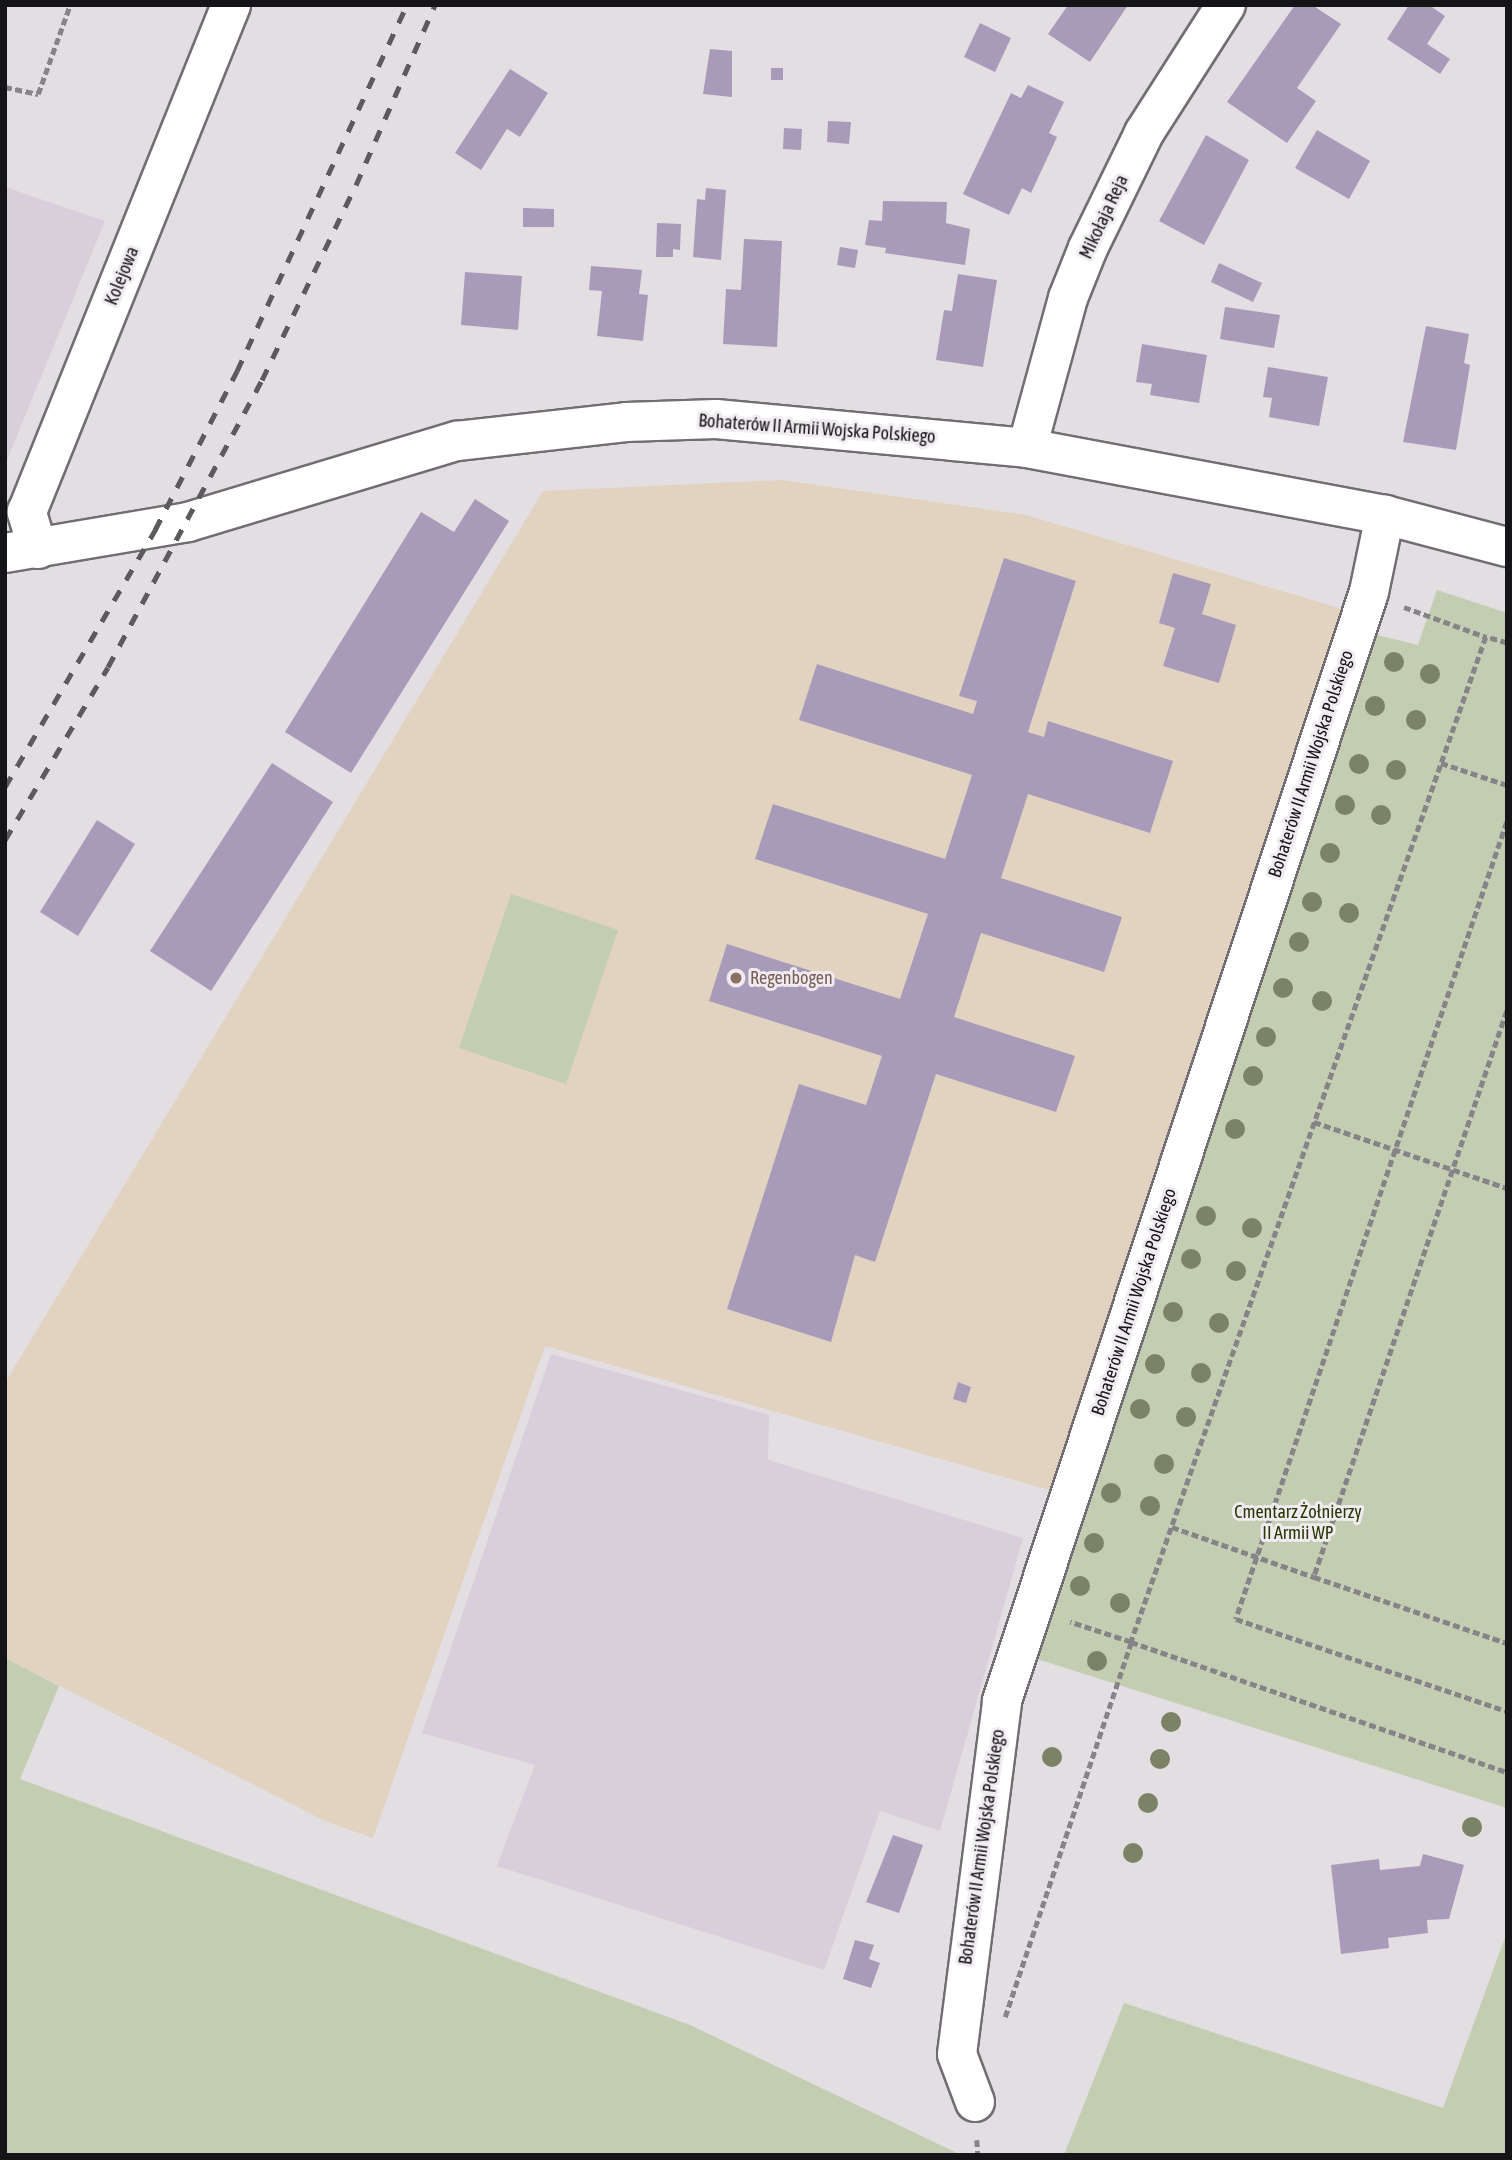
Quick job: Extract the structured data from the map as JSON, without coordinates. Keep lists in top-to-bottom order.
{
  "streets": {
    "street": ["Mikołaja Reja", "Kolejowa", "Bohaterów II Armii Wojska Polskiego"]
  },
  "crossings": [
    ["Mikołaja Reja", "Bohaterów II Armii Wojska Polskiego"],
    ["Kolejowa", "Bohaterów II Armii Wojska Polskiego"]
  ],
  "parks": ["Cmentarz Żołnierzy II Armii WP"],
  "places": ["Regenbogen"]
}
